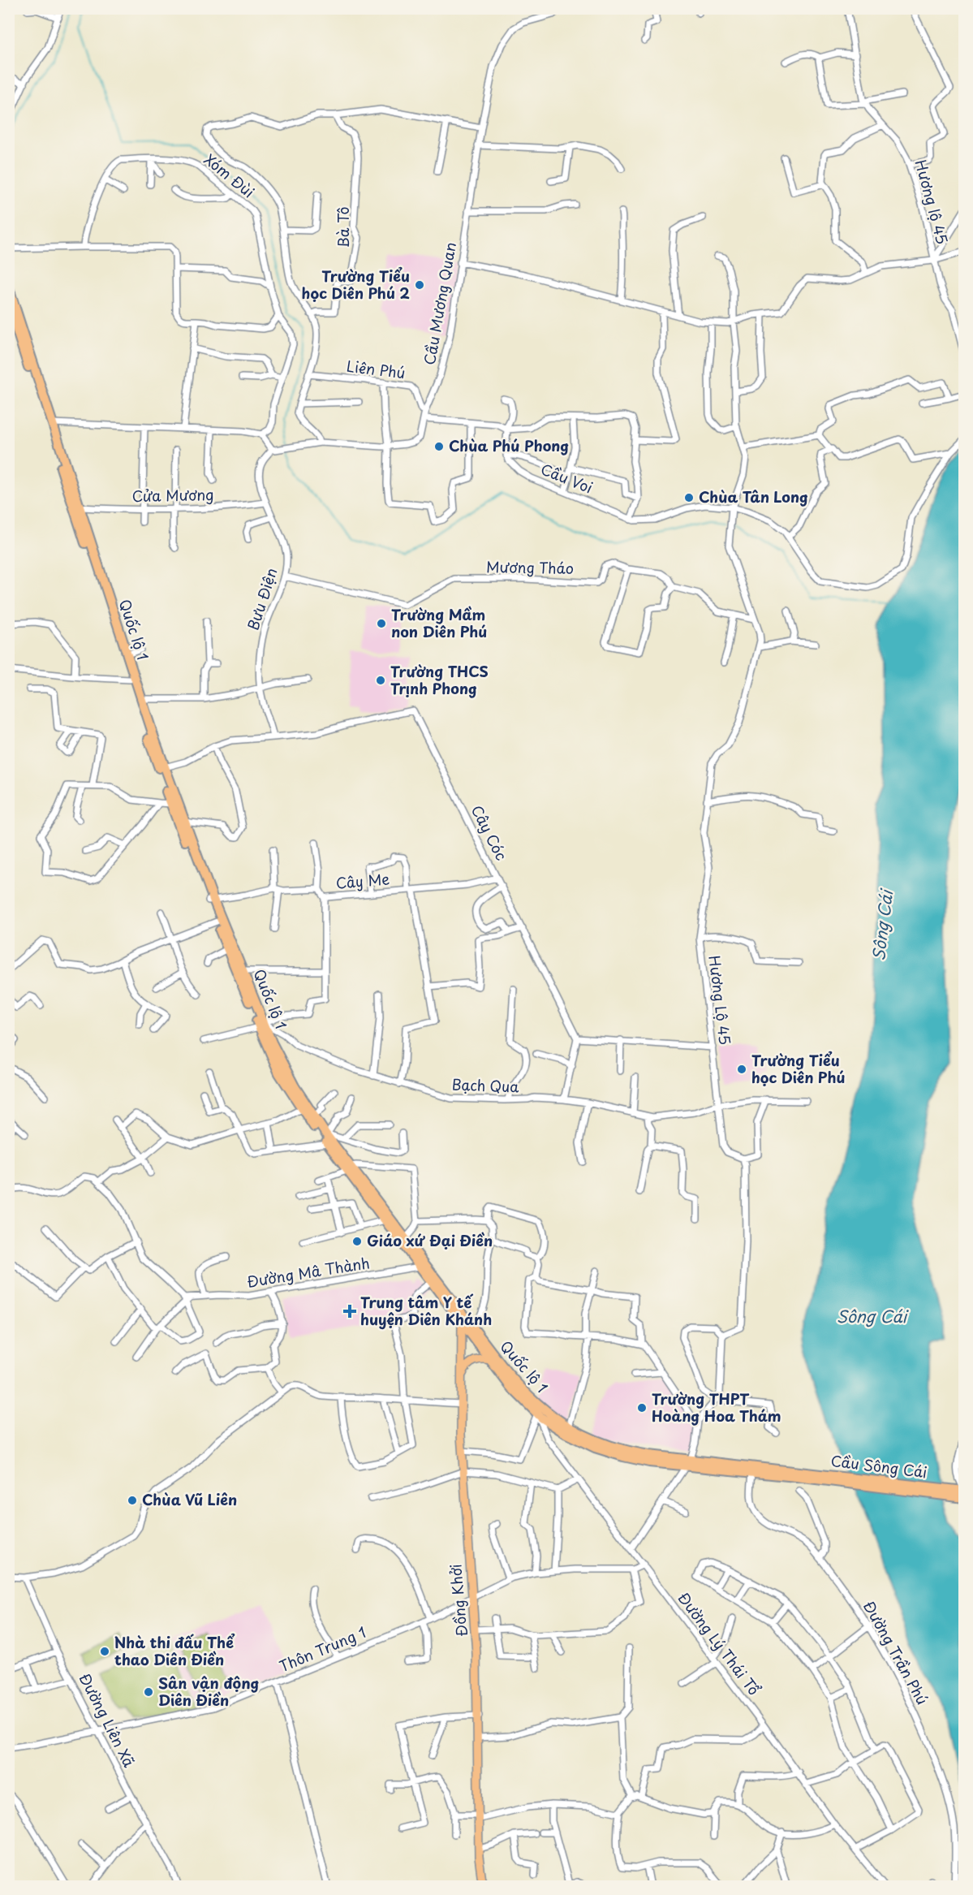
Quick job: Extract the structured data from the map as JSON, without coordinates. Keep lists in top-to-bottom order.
{
  "streets": {
    "highway": ["Quốc lộ 1", "Cầu Sông Cái"],
    "main road": ["Đồng Khởi"],
    "street": [
      "Xóm Đùi",
      "Hương lộ 45",
      "Bà Tô",
      "Cầu Mương Quan",
      "Liên Phú",
      "Cầu Voi",
      "Cửa Mương",
      "Mương Tháo",
      "Bưu Điện",
      "Cây Cóc",
      "Cây Me",
      "Hương Lộ 45",
      "Bạch Qua",
      "Đường Mâ Thành",
      "Đường Lý Thái Tổ",
      "Thôn Trung 1",
      "Đường Trần Phú",
      "Đường Liên Xã"
    ]
  },
  "crossings": [
    ["Cầu Mương Quan", "Liên Phú"],
    ["Cầu Mương Quan", "Bưu Điện"],
    ["Cầu Voi", "Hương Lộ 45"],
    ["Cửa Mương", "Bưu Điện"],
    ["Cửa Mương", "Quốc lộ 1"],
    ["Mương Tháo", "Bưu Điện"],
    ["Mương Tháo", "Hương Lộ 45"],
    ["Bưu Điện", "Cây Cóc"],
    ["Quốc lộ 1", "Cây Me"],
    ["Quốc lộ 1", "Bạch Qua"],
    ["Quốc lộ 1", "Đường Mâ Thành"],
    ["Quốc lộ 1", "Cầu Sông Cái"],
    ["Quốc lộ 1", "Đồng Khởi"],
    ["Quốc lộ 1", "Đường Lý Thái Tổ"],
    ["Quốc lộ 1", "Đường Trần Phú"],
    ["Cây Cóc", "Cây Me"],
    ["Cây Me", "Bạch Qua"],
    ["Hương Lộ 45", "Bạch Qua"],
    ["Đồng Khởi", "Thôn Trung 1"],
    ["Thôn Trung 1", "Đường Liên Xã"]
  ],
  "water": ["Sông Cái"],
  "places": {
    "other": [
      "Trường Tiểu học Diên Phú 2",
      "Chùa Phú Phong",
      "Chùa Tân Long",
      "Trường Mầm non Diên Phú",
      "Trường THCS Trịnh Phong",
      "Trường Tiểu học Diên Phú",
      "Giáo xứ Đại Điền",
      "Trường THPT Hoàng Hoa Thám",
      "Chùa Vũ Liên",
      "Nhà thi đấu Thể thao Diên Điền",
      "Sân vận động Diên Điền"
    ],
    "health": ["Trung tâm Y tế huyện Diên Khánh"]
  }
}
